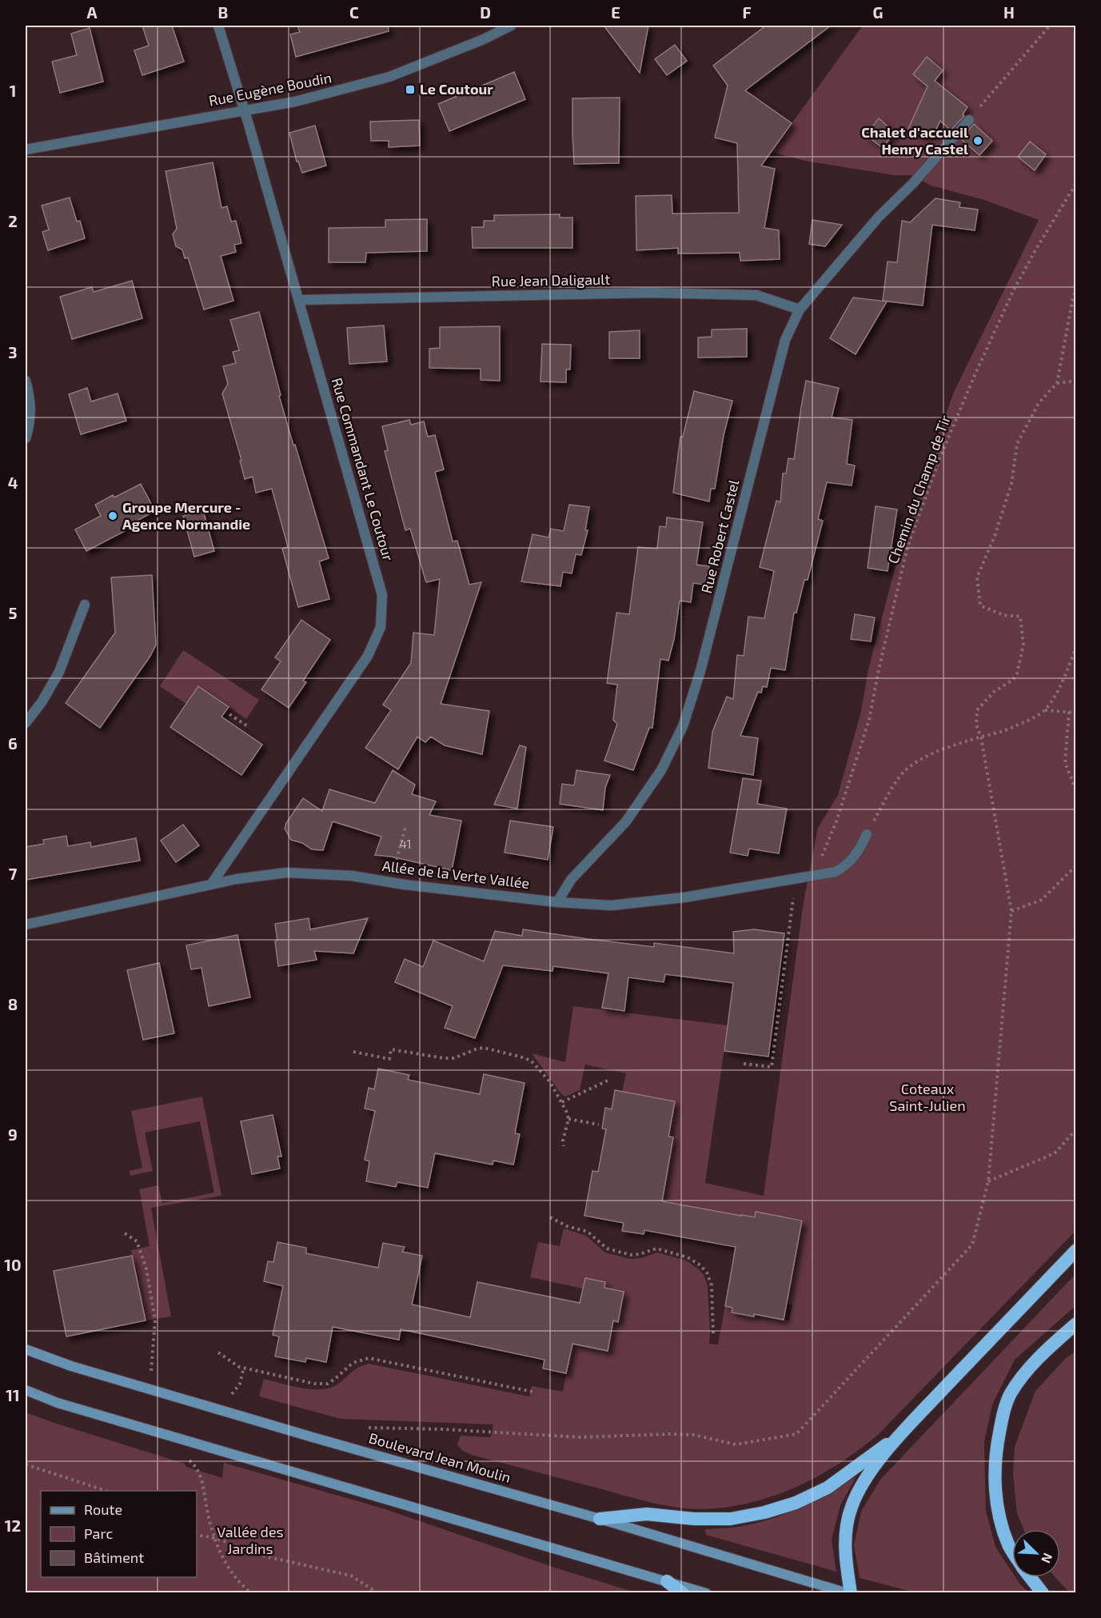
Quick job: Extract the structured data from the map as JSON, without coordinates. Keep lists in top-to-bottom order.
{
  "streets": {
    "main road": ["Boulevard Jean Moulin"],
    "street": [
      "Rue Eugène Boudin",
      "Rue Jean Daligault",
      "Rue Commandant Le Coutour",
      "Rue Robert Castel",
      "Allée de la Verte Vallée"
    ],
    "path": ["Chemin du Champ de Tir"]
  },
  "crossings": [
    ["Rue Eugène Boudin", "Rue Commandant Le Coutour"],
    ["Rue Jean Daligault", "Rue Commandant Le Coutour"],
    ["Rue Jean Daligault", "Rue Robert Castel"],
    ["Rue Commandant Le Coutour", "Allée de la Verte Vallée"],
    ["Chemin du Champ de Tir", "Allée de la Verte Vallée"],
    ["Rue Robert Castel", "Allée de la Verte Vallée"]
  ],
  "parks": ["Coteaux Saint-Julien", "Vallée des Jardins"],
  "places": {
    "transit": ["Le Coutour"],
    "other": ["Chalet d'accueil Henry Castel", "Groupe Mercure - Agence Normandie"]
  },
  "house_numbers": ["41"],
  "legend": ["Route", "Parc", "Bâtiment"],
  "north": "bottom right",
  "grid": {
    "columns": [
      "A",
      "B",
      "C",
      "D",
      "E",
      "F",
      "G",
      "H"
    ],
    "rows": [
      "1",
      "2",
      "3",
      "4",
      "5",
      "6",
      "7",
      "8",
      "9",
      "10",
      "11",
      "12"
    ]
  }
}
